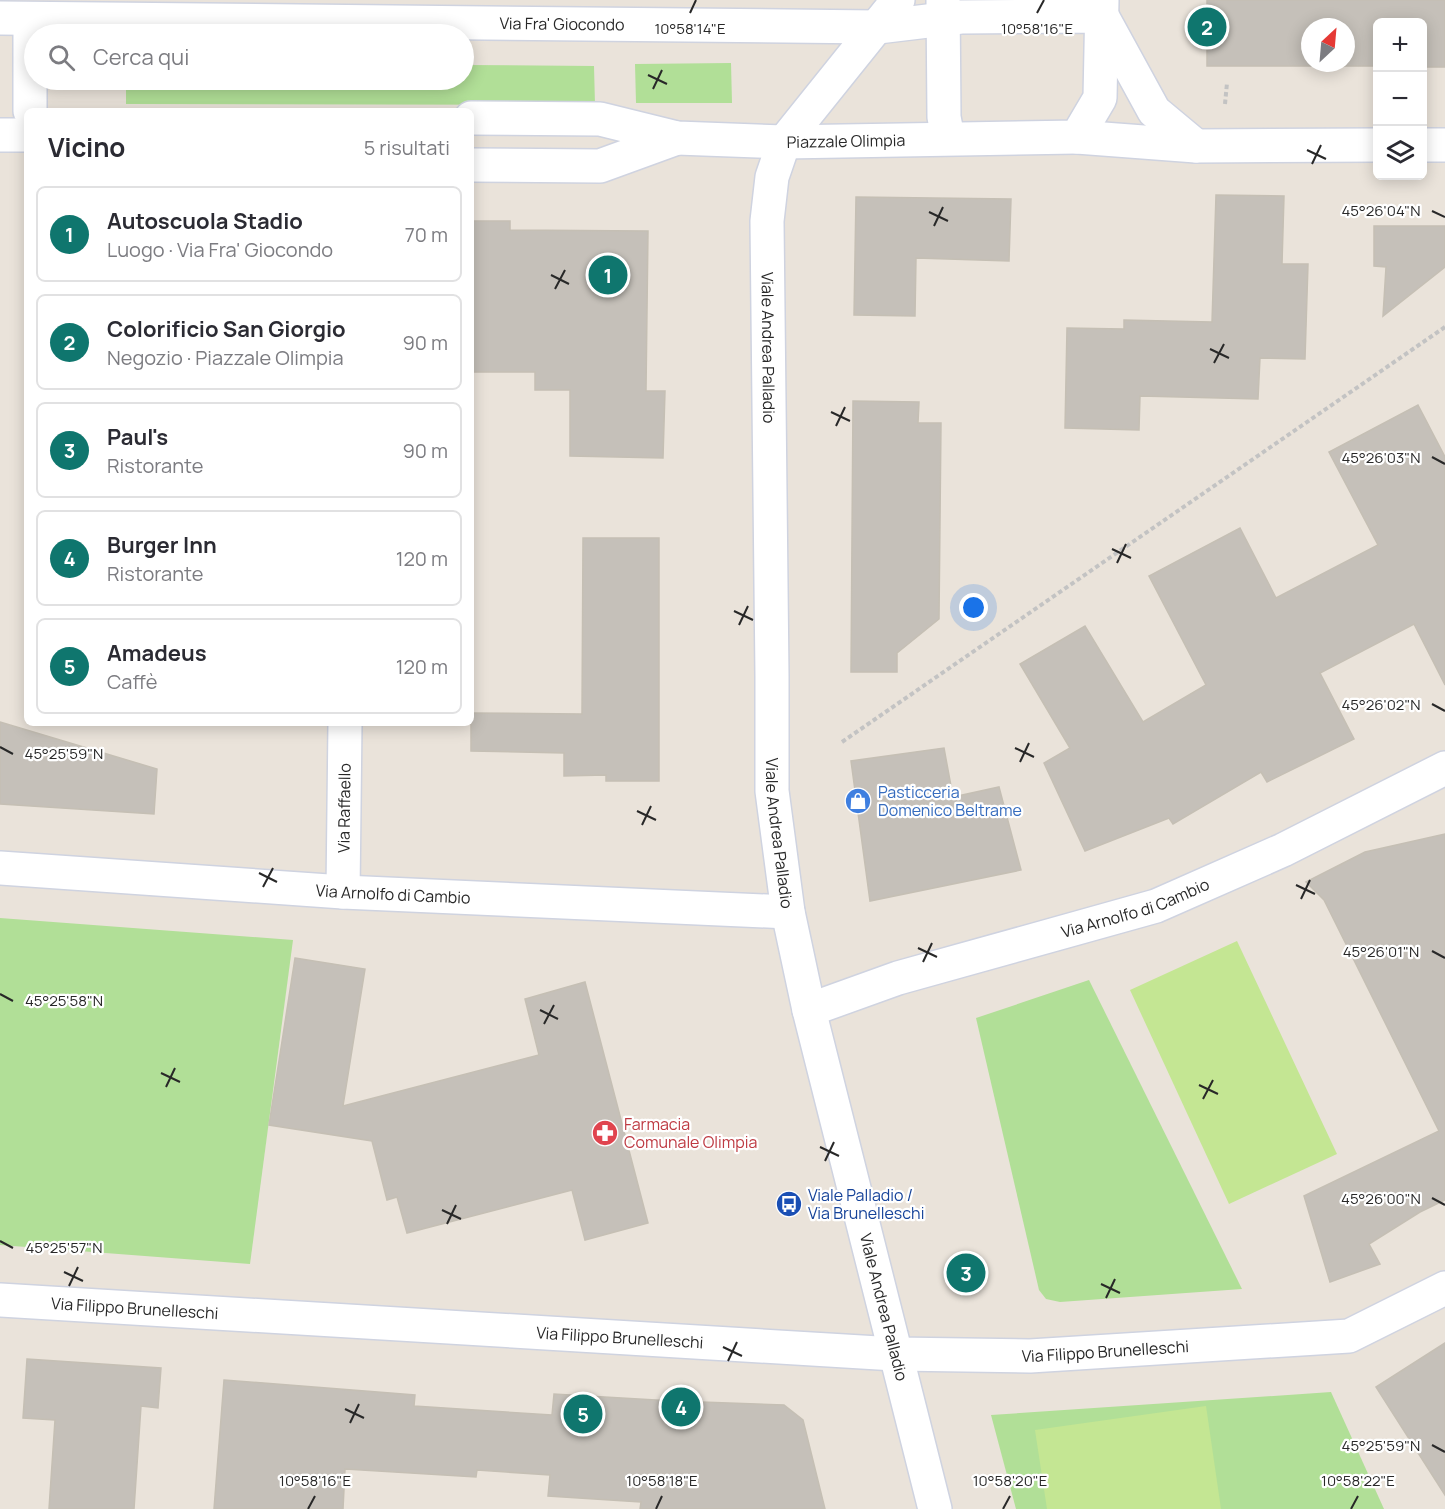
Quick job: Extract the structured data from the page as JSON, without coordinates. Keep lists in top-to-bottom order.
{
  "streets": {
    "street": [
      "Via Fra' Giocondo",
      "Piazzale Olimpia",
      "Viale Andrea Palladio",
      "Via Raffaello",
      "Via Arnolfo di Cambio",
      "Via Filippo Brunelleschi"
    ]
  },
  "crossings": [
    ["Via Fra' Giocondo", "Piazzale Olimpia"],
    ["Piazzale Olimpia", "Viale Andrea Palladio"],
    ["Viale Andrea Palladio", "Via Arnolfo di Cambio"],
    ["Viale Andrea Palladio", "Via Filippo Brunelleschi"],
    ["Via Raffaello", "Via Arnolfo di Cambio"]
  ],
  "places": {
    "shop": ["Pasticceria Domenico Beltrame"],
    "pharmacy": ["Farmacia Comunale Olimpia"],
    "bus stop": ["Viale Palladio / Via Brunelleschi"]
  },
  "north": "top right",
  "page": {
    "pins": [
      "2",
      "1",
      "3",
      "4",
      "5"
    ],
    "map_buttons": ["+", "−"],
    "search": "Cerca qui",
    "heading": ["Vicino", "5 risultati"],
    "list": [
      {
        "mark": "1",
        "name": "Autoscuola Stadio",
        "note": "Luogo · Via Fra' Giocondo",
        "value": "70 m"
      },
      {
        "mark": "2",
        "name": "Colorificio San Giorgio",
        "note": "Negozio · Piazzale Olimpia",
        "value": "90 m"
      },
      {
        "mark": "3",
        "name": "Paul's",
        "note": "Ristorante",
        "value": "90 m"
      },
      {
        "mark": "4",
        "name": "Burger Inn",
        "note": "Ristorante",
        "value": "120 m"
      },
      {
        "mark": "5",
        "name": "Amadeus",
        "note": "Caffè",
        "value": "120 m"
      }
    ]
  },
  "coordinates": [
    "10°58'14\"E",
    "10°58'16\"E",
    "45°26'04\"N",
    "45°26'03\"N",
    "45°26'02\"N",
    "45°25'59\"N",
    "45°26'01\"N",
    "45°25'58\"N",
    "45°26'00\"N",
    "45°25'57\"N",
    "10°58'18\"E",
    "10°58'20\"E",
    "10°58'22\"E"
  ]
}
